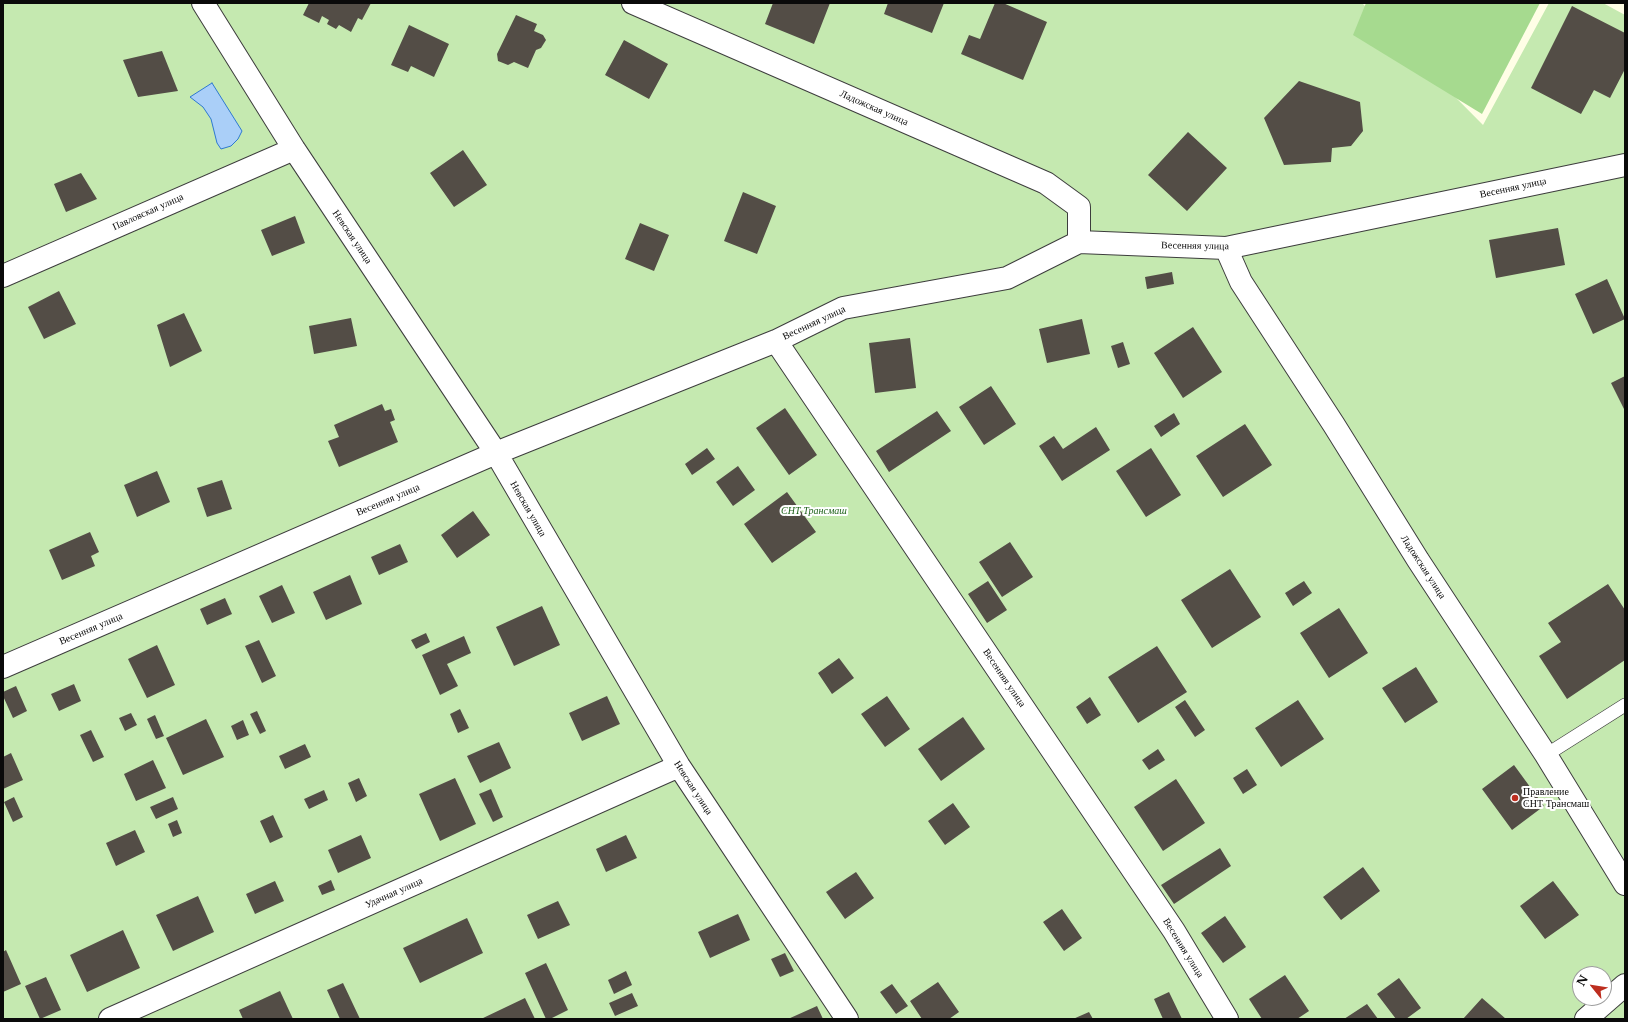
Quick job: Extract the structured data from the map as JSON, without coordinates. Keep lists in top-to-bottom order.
{
  "streets": {
    "street": [
      "Ладожская улица",
      "Весенняя улица",
      "Павловская улица",
      "Невская улица",
      "Удачная улица"
    ]
  },
  "crossings": [
    ["Ладожская улица", "Весенняя улица"],
    ["Весенняя улица", "Невская улица"],
    ["Павловская улица", "Невская улица"],
    ["Невская улица", "Удачная улица"]
  ],
  "parks": ["СНТ Трансмаш"],
  "places": ["Правление СНТ Трансмаш"],
  "north": "top left"
}
